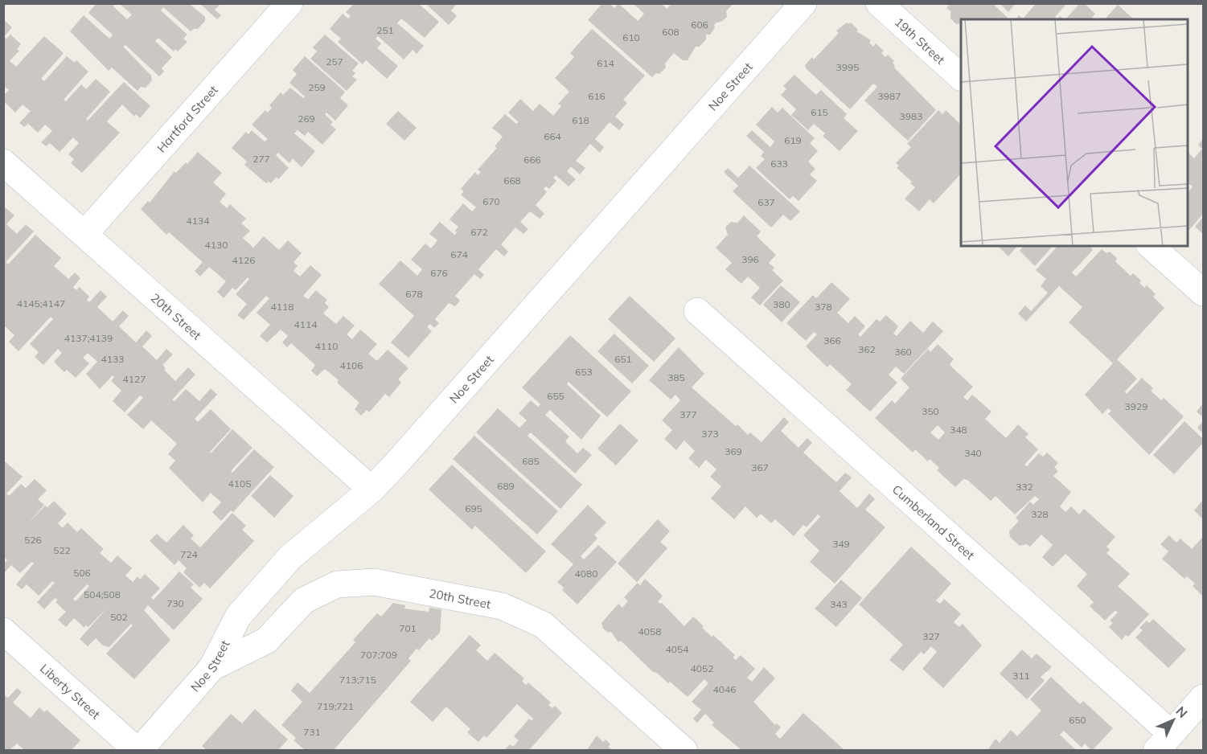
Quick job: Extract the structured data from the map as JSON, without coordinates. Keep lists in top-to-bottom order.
{
  "streets": {
    "street": [
      "19th Street",
      "Noe Street",
      "Hartford Street",
      "20th Street",
      "Cumberland Street",
      "Liberty Street"
    ]
  },
  "crossings": [
    ["Noe Street", "20th Street"],
    ["Noe Street", "Liberty Street"],
    ["Hartford Street", "20th Street"]
  ],
  "house_numbers": [
    "606",
    "251",
    "608",
    "610",
    "257",
    "614",
    "3995",
    "259",
    "616",
    "3987",
    "615",
    "3983",
    "269",
    "618",
    "664",
    "619",
    "277",
    "666",
    "633",
    "668",
    "670",
    "637",
    "4134",
    "672",
    "4130",
    "674",
    "396",
    "4126",
    "676",
    "678",
    "4145;4147",
    "380",
    "4118",
    "378",
    "4114",
    "4137;4139",
    "366",
    "4110",
    "362",
    "360",
    "4133",
    "651",
    "4106",
    "653",
    "385",
    "4127",
    "655",
    "3929",
    "350",
    "377",
    "348",
    "373",
    "369",
    "340",
    "685",
    "367",
    "4105",
    "689",
    "332",
    "695",
    "328",
    "526",
    "349",
    "522",
    "724",
    "506",
    "4080",
    "504;508",
    "730",
    "343",
    "502",
    "701",
    "4058",
    "327",
    "4054",
    "707;709",
    "4052",
    "311",
    "713;715",
    "4046",
    "719;721",
    "650",
    "731"
  ],
  "north": "top right"
}
